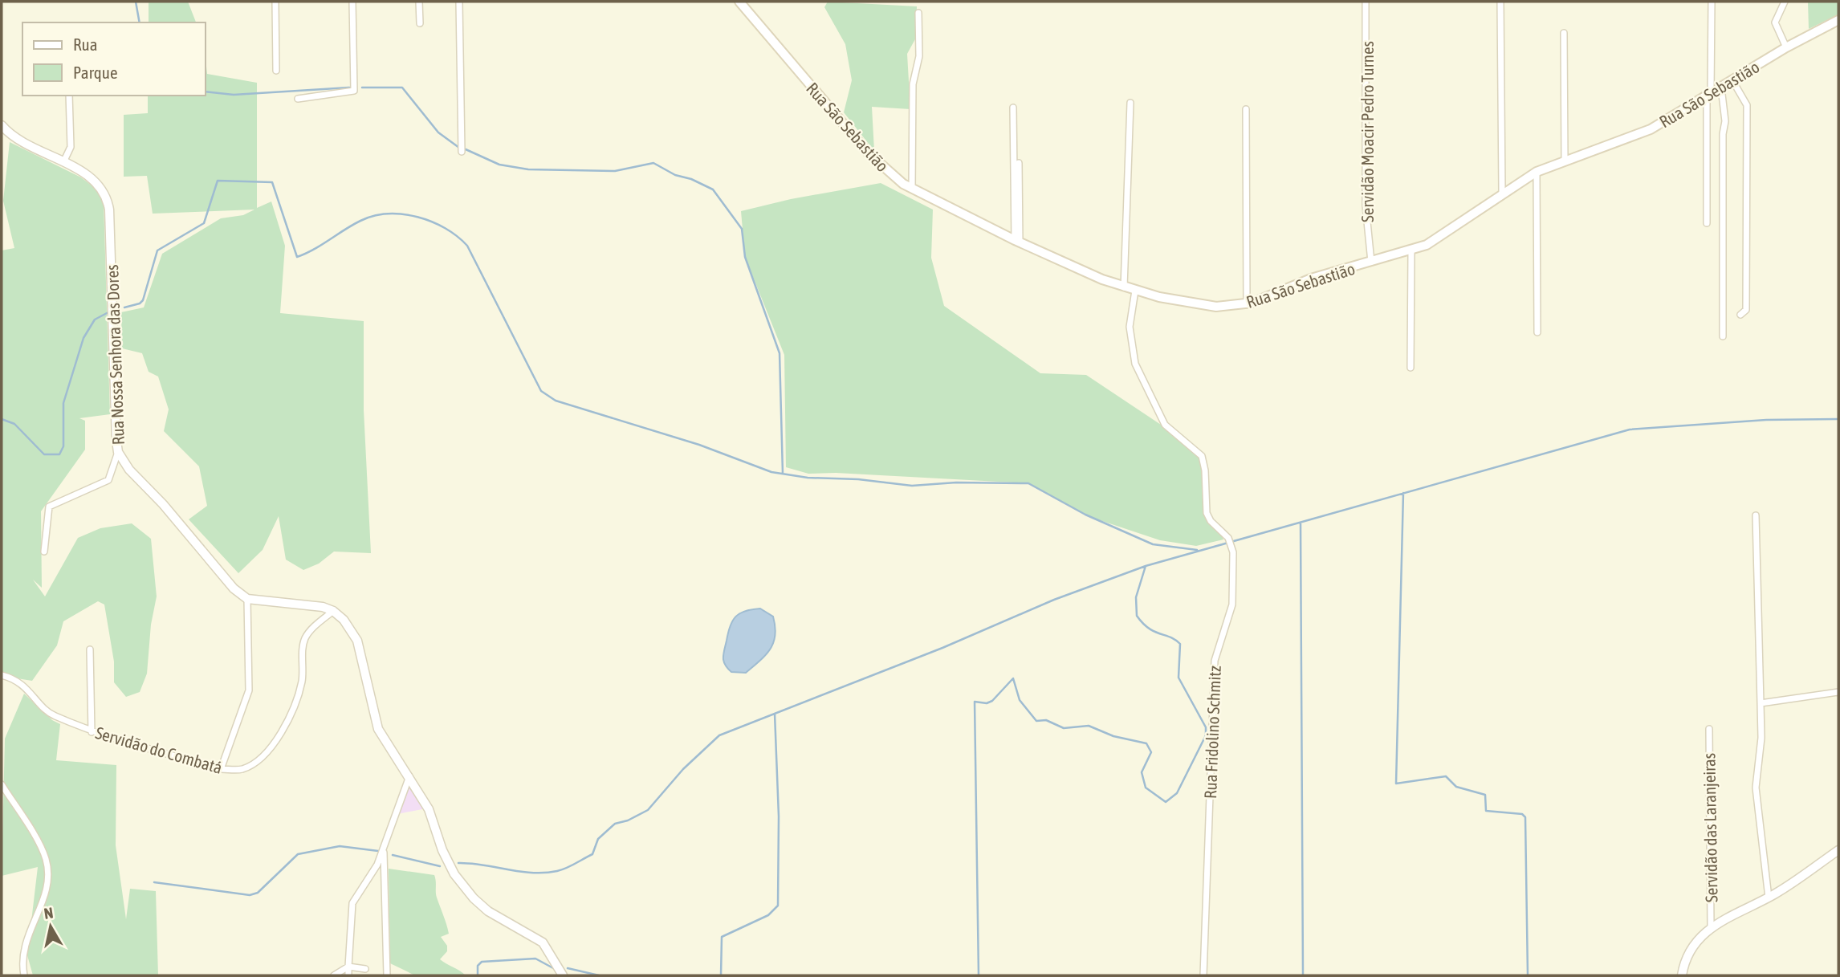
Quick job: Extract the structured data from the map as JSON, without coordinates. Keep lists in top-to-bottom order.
{
  "streets": {
    "main road": ["Rua São Sebastião"],
    "street": [
      "Servidão Moacir Pedro Turnes",
      "Rua Nossa Senhora das Dores",
      "Rua Fridolino Schmitz",
      "Servidão do Combatá",
      "Servidão das Laranjeiras"
    ]
  },
  "crossings": [
    ["Rua São Sebastião", "Servidão Moacir Pedro Turnes"],
    ["Rua São Sebastião", "Rua Fridolino Schmitz"]
  ],
  "legend": ["Rua", "Parque"],
  "north": "top"
}
